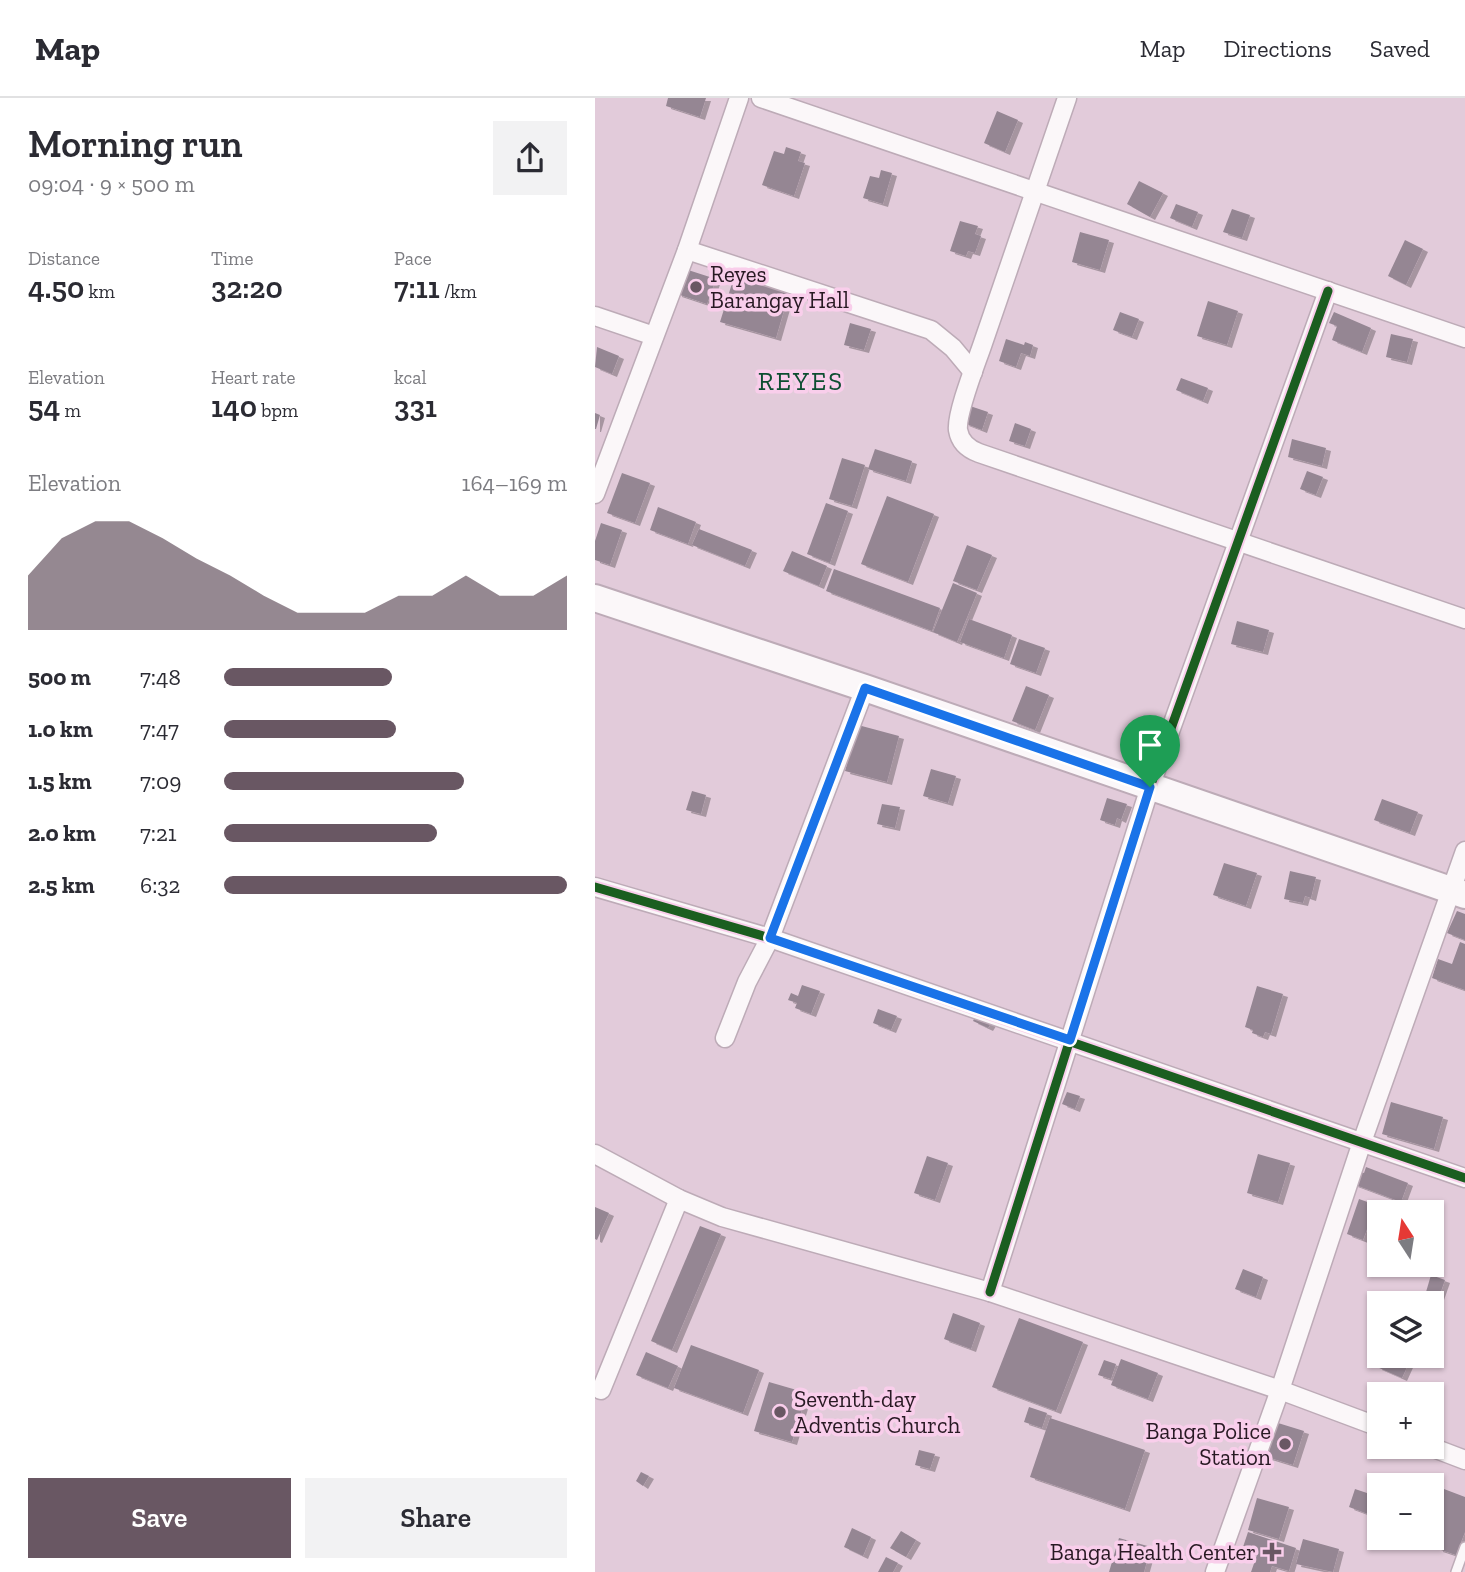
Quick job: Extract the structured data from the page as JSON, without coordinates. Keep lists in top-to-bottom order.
{
  "districts": ["REYES"],
  "places": {
    "other": ["Reyes Barangay Hall", "Seventh-day Adventis Church", "Banga Police Station"],
    "health": ["Banga Health Center"]
  },
  "north": "top",
  "page": {
    "header": "Map",
    "nav": ["Map", "Directions", "Saved"],
    "heading": ["Morning run", "09:04 · 9 × 500 m"],
    "stats": [
      ["Distance", "4.50 km"],
      ["Time", "32:20"],
      ["Pace", "7:11 /km"],
      ["Elevation", "54 m"],
      ["Heart rate", "140 bpm"],
      ["kcal", "331"]
    ],
    "chart": ["Elevation", "164–169 m"],
    "list": [
      {
        "name": "500 m",
        "note": "7:48"
      },
      {
        "name": "1.0 km",
        "note": "7:47"
      },
      {
        "name": "1.5 km",
        "note": "7:09"
      },
      {
        "name": "2.0 km",
        "note": "7:21"
      },
      {
        "name": "2.5 km",
        "note": "6:32"
      }
    ],
    "map_buttons": ["+", "−"],
    "buttons": ["Save", "Share"]
  }
}
